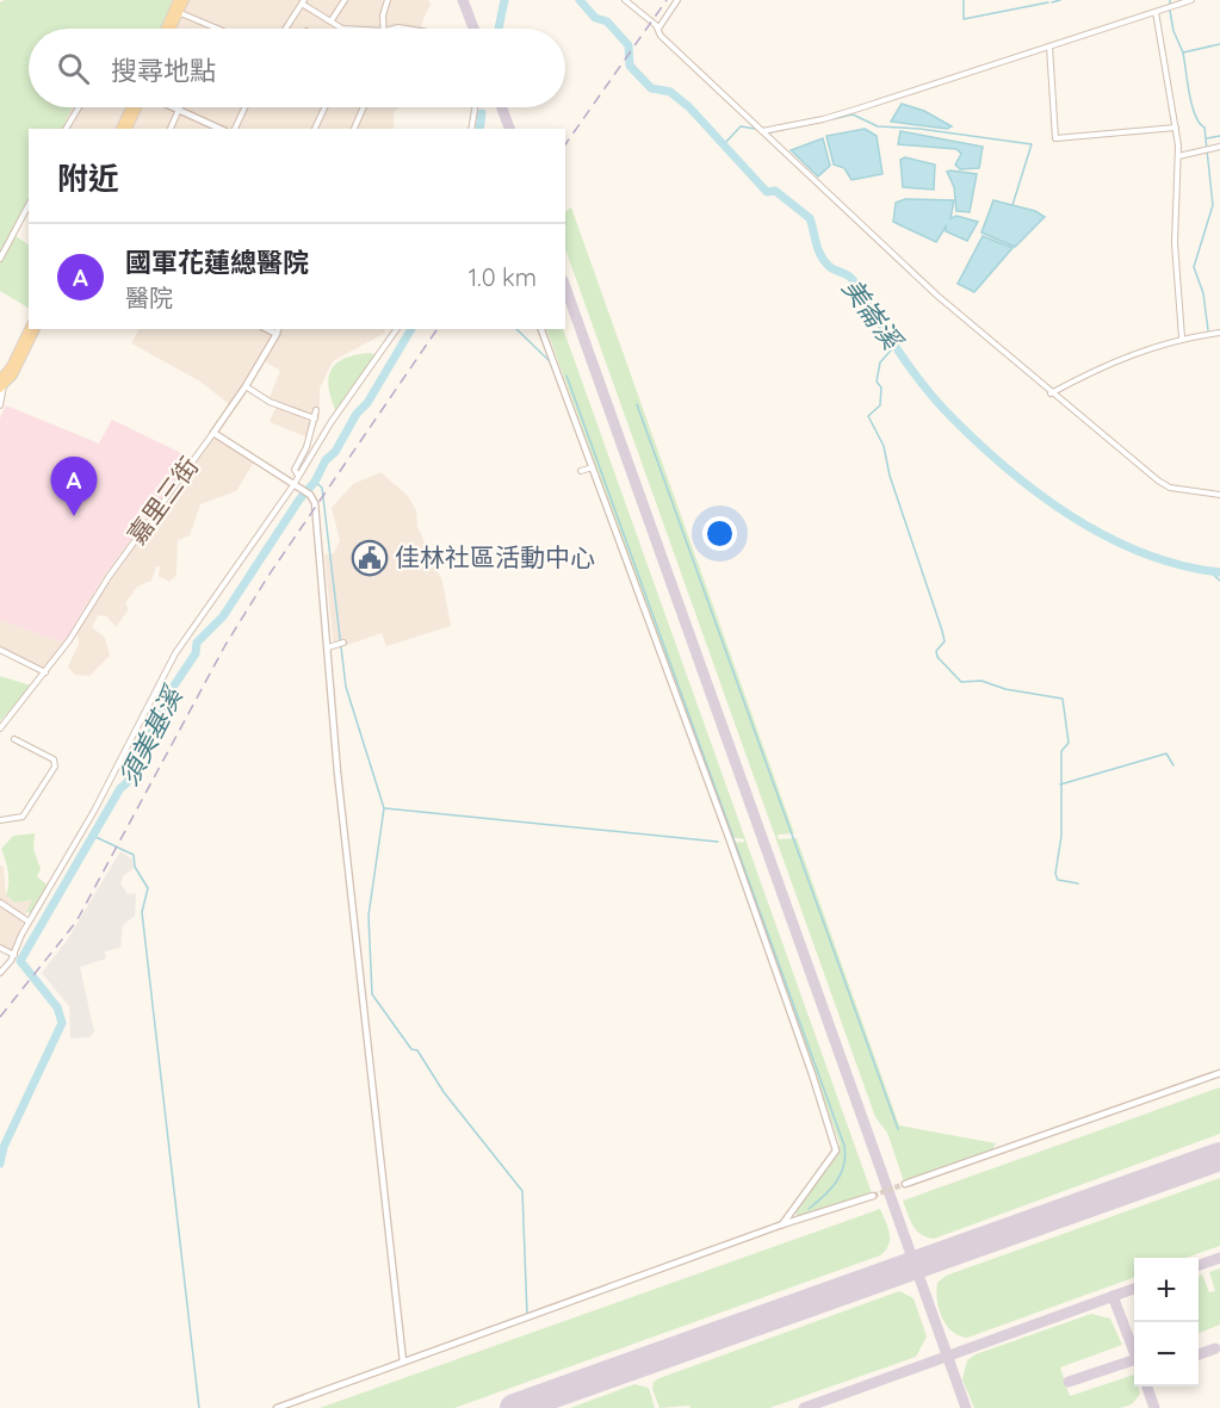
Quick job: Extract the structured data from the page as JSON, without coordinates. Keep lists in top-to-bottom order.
{
  "streets": {
    "street": ["嘉里三街"]
  },
  "water": ["美崙溪", "須美基溪"],
  "places": {
    "public building": ["佳林社區活動中心"]
  },
  "page": {
    "search": "搜尋地點",
    "heading": "附近",
    "list": [
      {
        "mark": "A",
        "name": "國軍花蓮總醫院",
        "note": "醫院",
        "value": "1.0 km"
      }
    ],
    "pins": "A",
    "map_buttons": ["+", "−"]
  }
}
